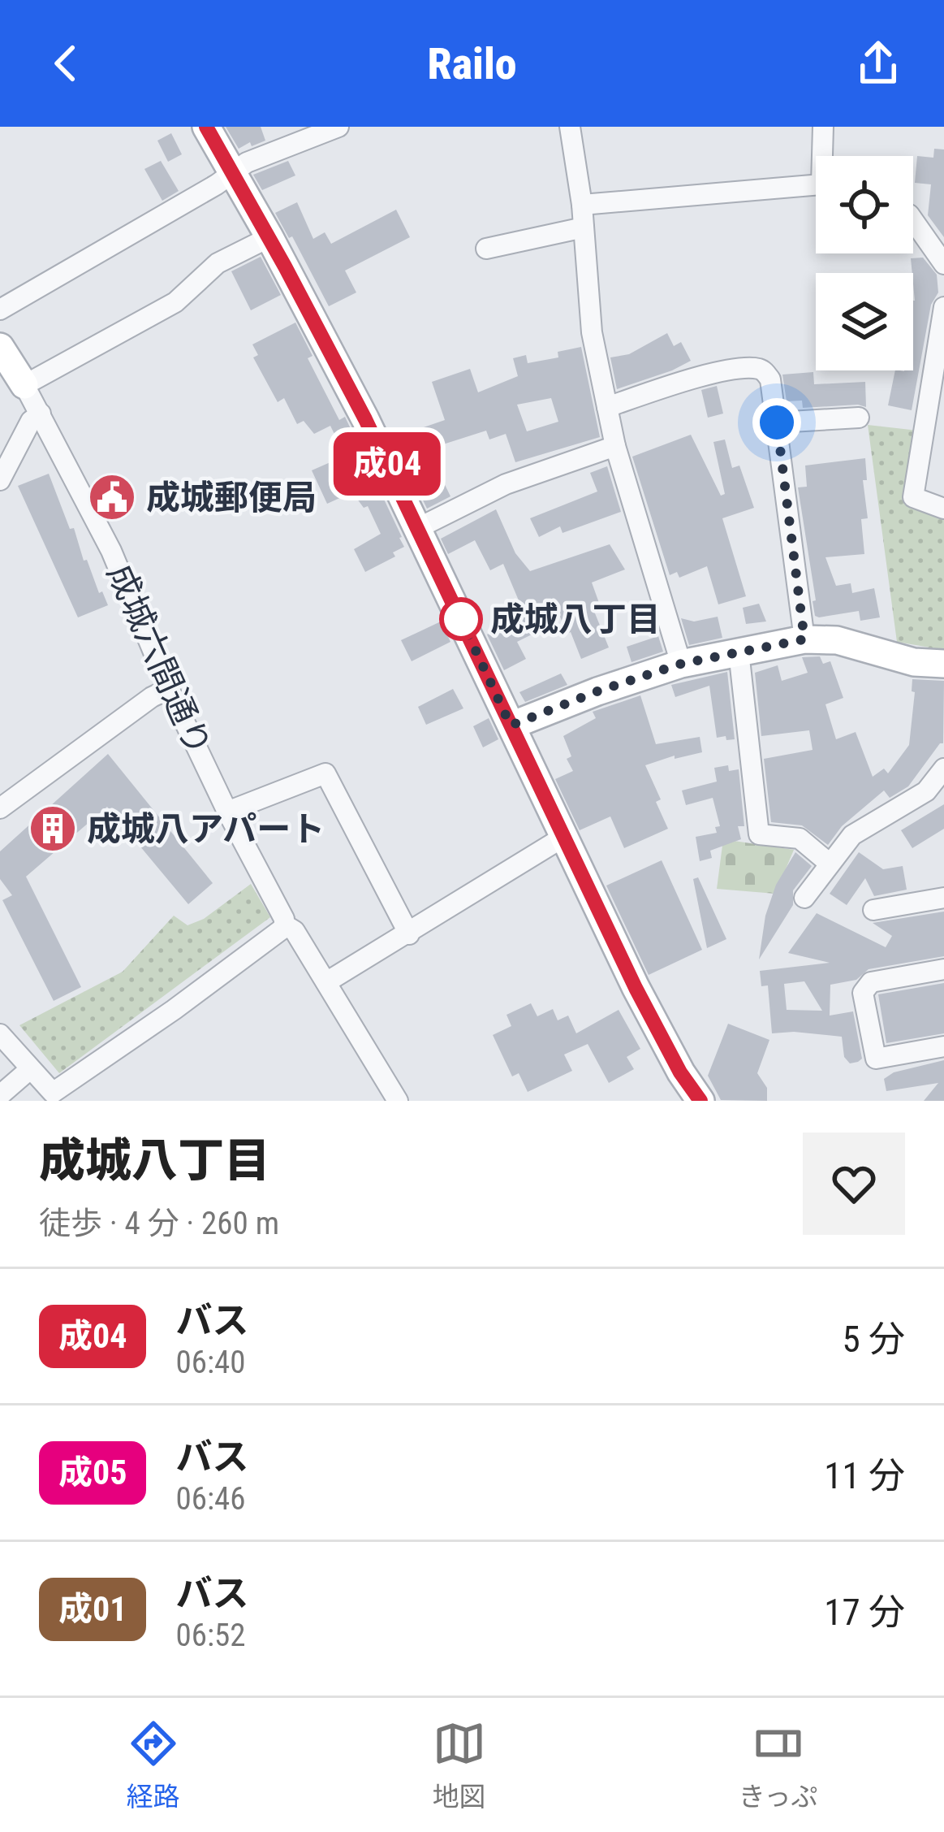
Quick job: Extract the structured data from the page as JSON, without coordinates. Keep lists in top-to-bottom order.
{
  "streets": {
    "street": ["成城六間通り"]
  },
  "places": {
    "public building": ["成城郵便局"],
    "other": ["成城八丁目"],
    "building": ["成城八アパート"]
  },
  "lines": ["bus line 成04"],
  "page": {
    "header": "Railo",
    "on_map": "成04",
    "heading": ["成城八丁目", "徒歩 · 4 分 · 260 m"],
    "list": [
      {
        "mark": "成04",
        "name": "バス",
        "note": "06:40",
        "value": "5 分"
      },
      {
        "mark": "成05",
        "name": "バス",
        "note": "06:46",
        "value": "11 分"
      },
      {
        "mark": "成01",
        "name": "バス",
        "note": "06:52",
        "value": "17 分"
      }
    ],
    "tabs": ["経路", "地図", "きっぷ"]
  }
}
